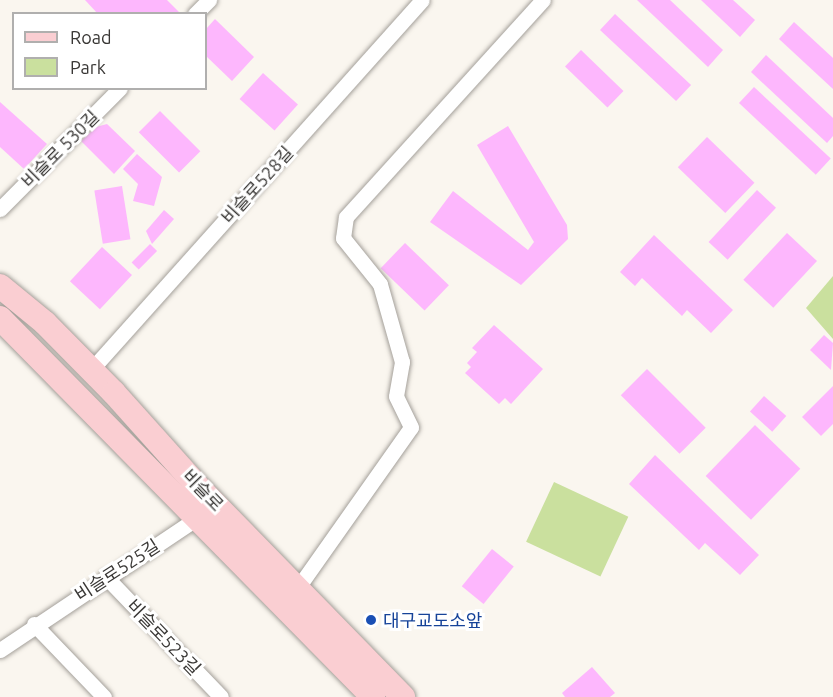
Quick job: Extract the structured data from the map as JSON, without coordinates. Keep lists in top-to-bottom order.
{
  "streets": {
    "main road": ["비슬로"],
    "street": [
      "비슬로 530길",
      "비슬로528길",
      "비슬로525길",
      "비슬로523길"
    ]
  },
  "crossings": [
    ["비슬로528길", "비슬로"],
    ["비슬로", "비슬로525길"],
    ["비슬로525길", "비슬로523길"]
  ],
  "places": ["대구교도소앞"],
  "legend": ["Road", "Park"]
}
